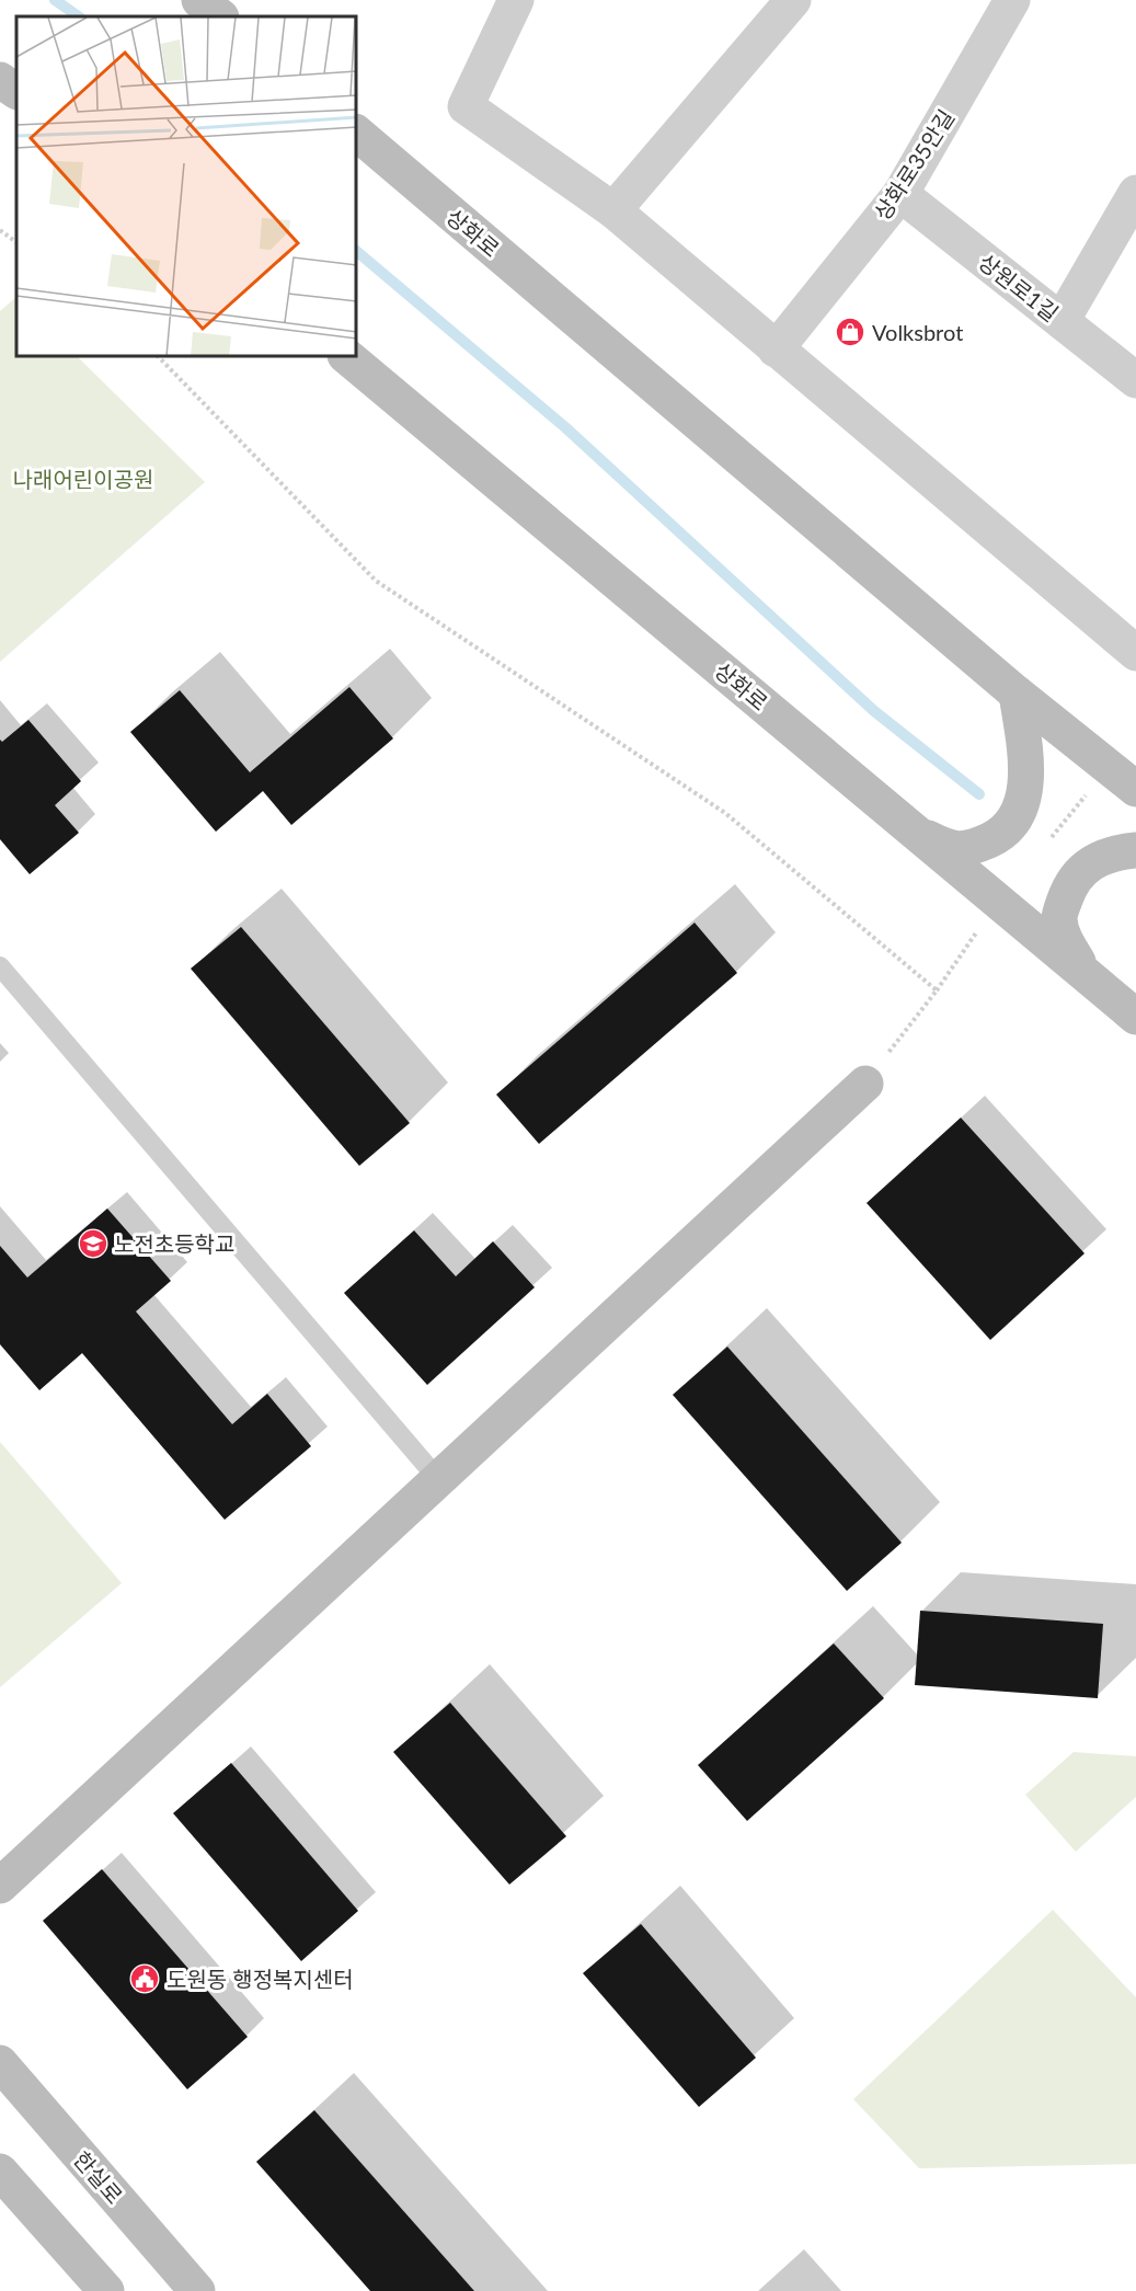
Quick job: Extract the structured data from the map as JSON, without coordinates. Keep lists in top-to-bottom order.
{
  "streets": {
    "main road": ["상화로", "한실로"],
    "street": ["상화로35안길", "상원로1길"]
  },
  "crossings": [
    ["상화로35안길", "상원로1길"]
  ],
  "parks": ["나래어린이공원"],
  "places": {
    "shop": ["Volksbrot"],
    "school or university": ["노전초등학교"],
    "public building": ["도원동 행정복지센터"]
  }
}
